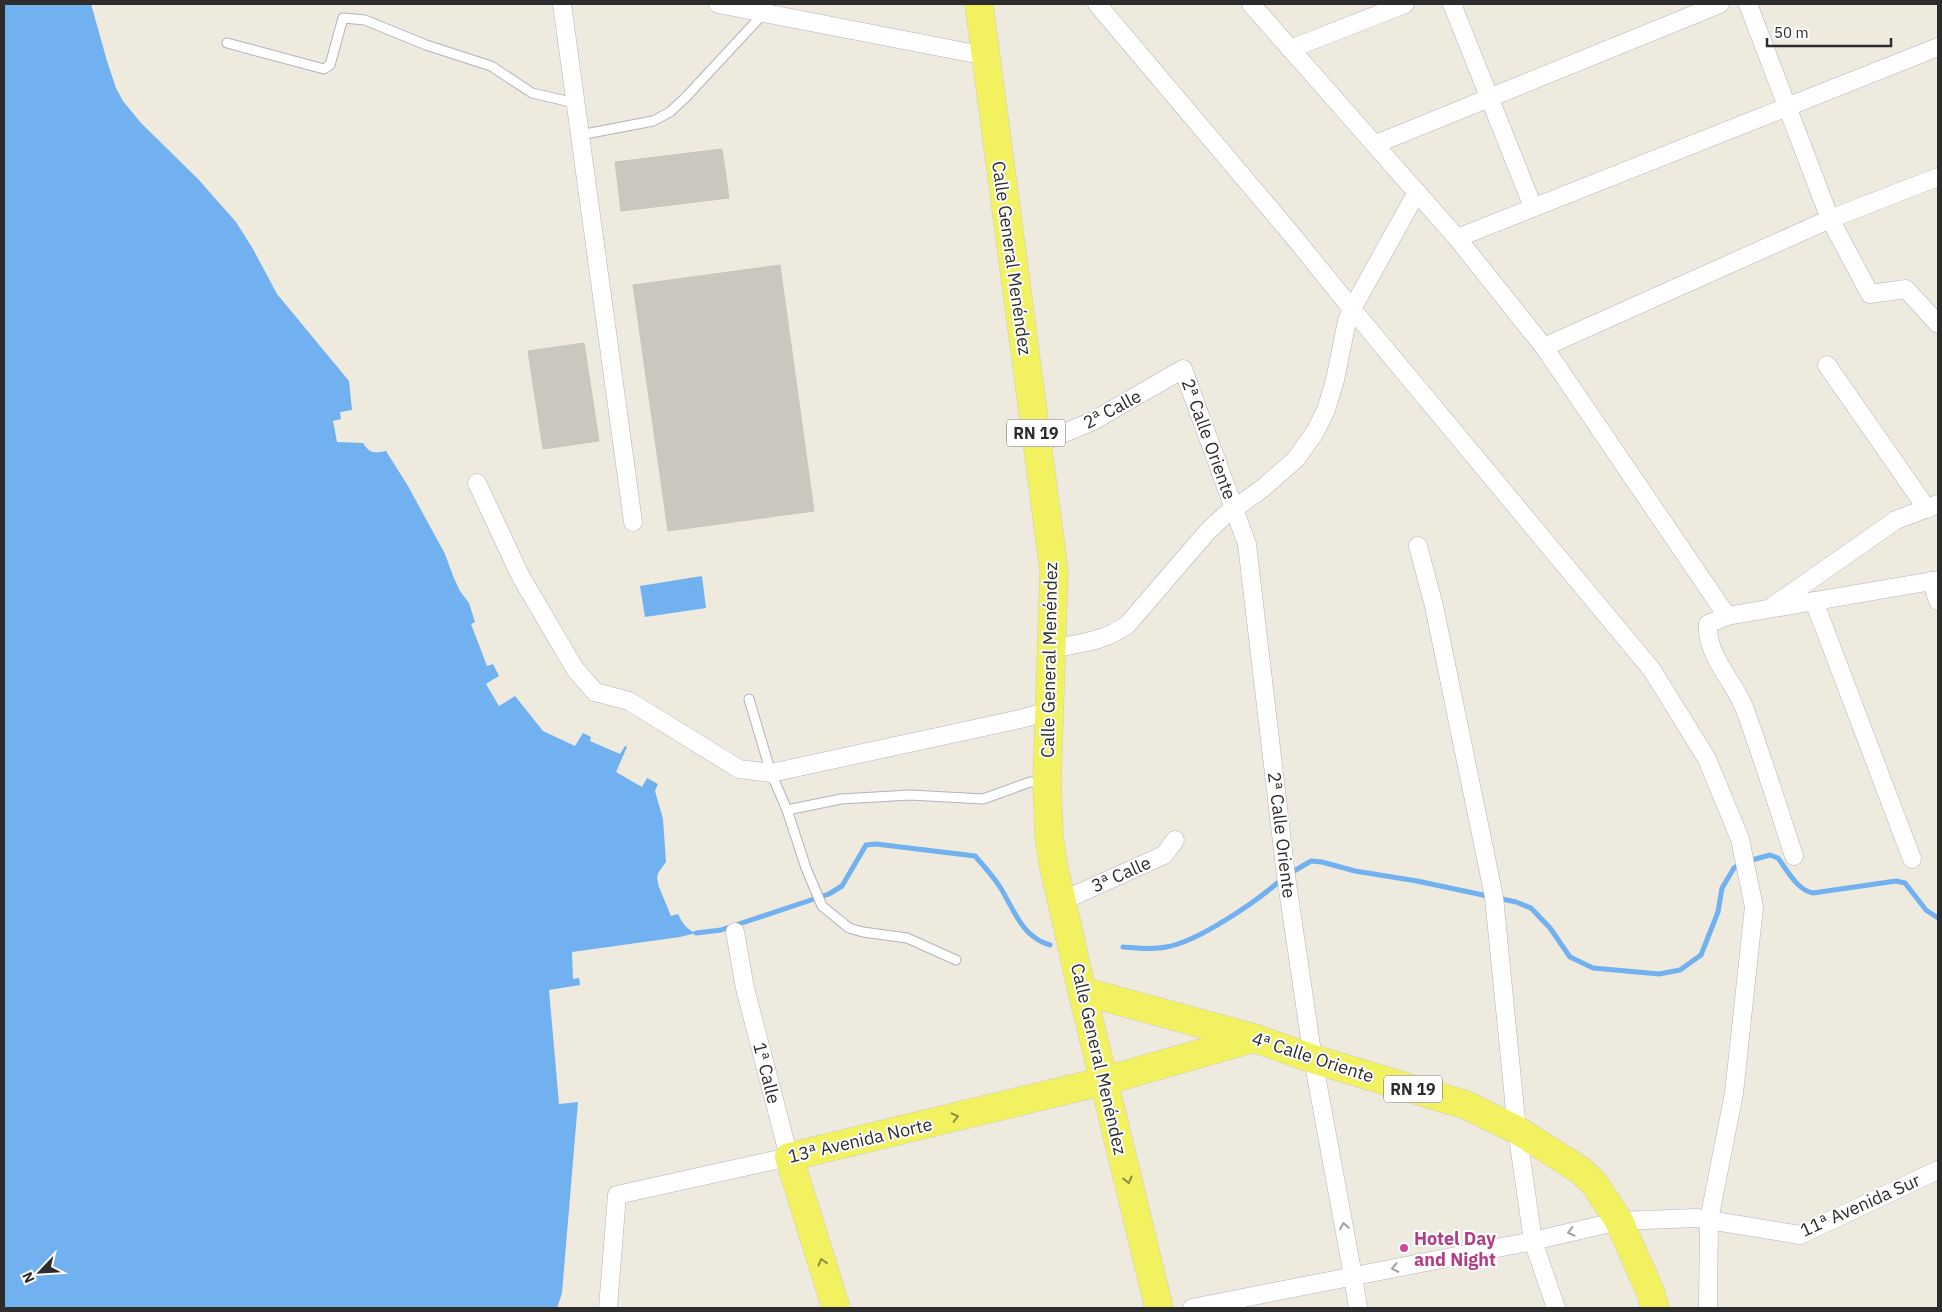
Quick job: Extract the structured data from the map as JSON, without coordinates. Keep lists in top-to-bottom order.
{
  "streets": {
    "main road": [
      "Calle General Menéndez",
      "RN 19",
      "4ª Calle Oriente",
      "13ª Avenida Norte"
    ],
    "street": [
      "2ª Calle",
      "2ª Calle Oriente",
      "3ª Calle",
      "1ª Calle",
      "11ª Avenida Sur"
    ]
  },
  "crossings": [
    ["Calle General Menéndez", "2ª Calle"],
    ["Calle General Menéndez", "3ª Calle"],
    ["Calle General Menéndez", "4ª Calle Oriente"],
    ["Calle General Menéndez", "13ª Avenida Norte"],
    ["2ª Calle", "2ª Calle Oriente"],
    ["2ª Calle Oriente", "4ª Calle Oriente"],
    ["2ª Calle Oriente", "11ª Avenida Sur"],
    ["4ª Calle Oriente", "13ª Avenida Norte"],
    ["4ª Calle Oriente", "11ª Avenida Sur"],
    ["1ª Calle", "13ª Avenida Norte"]
  ],
  "one_way": ["13ª Avenida Norte", "11ª Avenida Sur"],
  "places": ["Hotel Day and Night"],
  "scale_bar": "50 m",
  "north": "bottom left"
}
